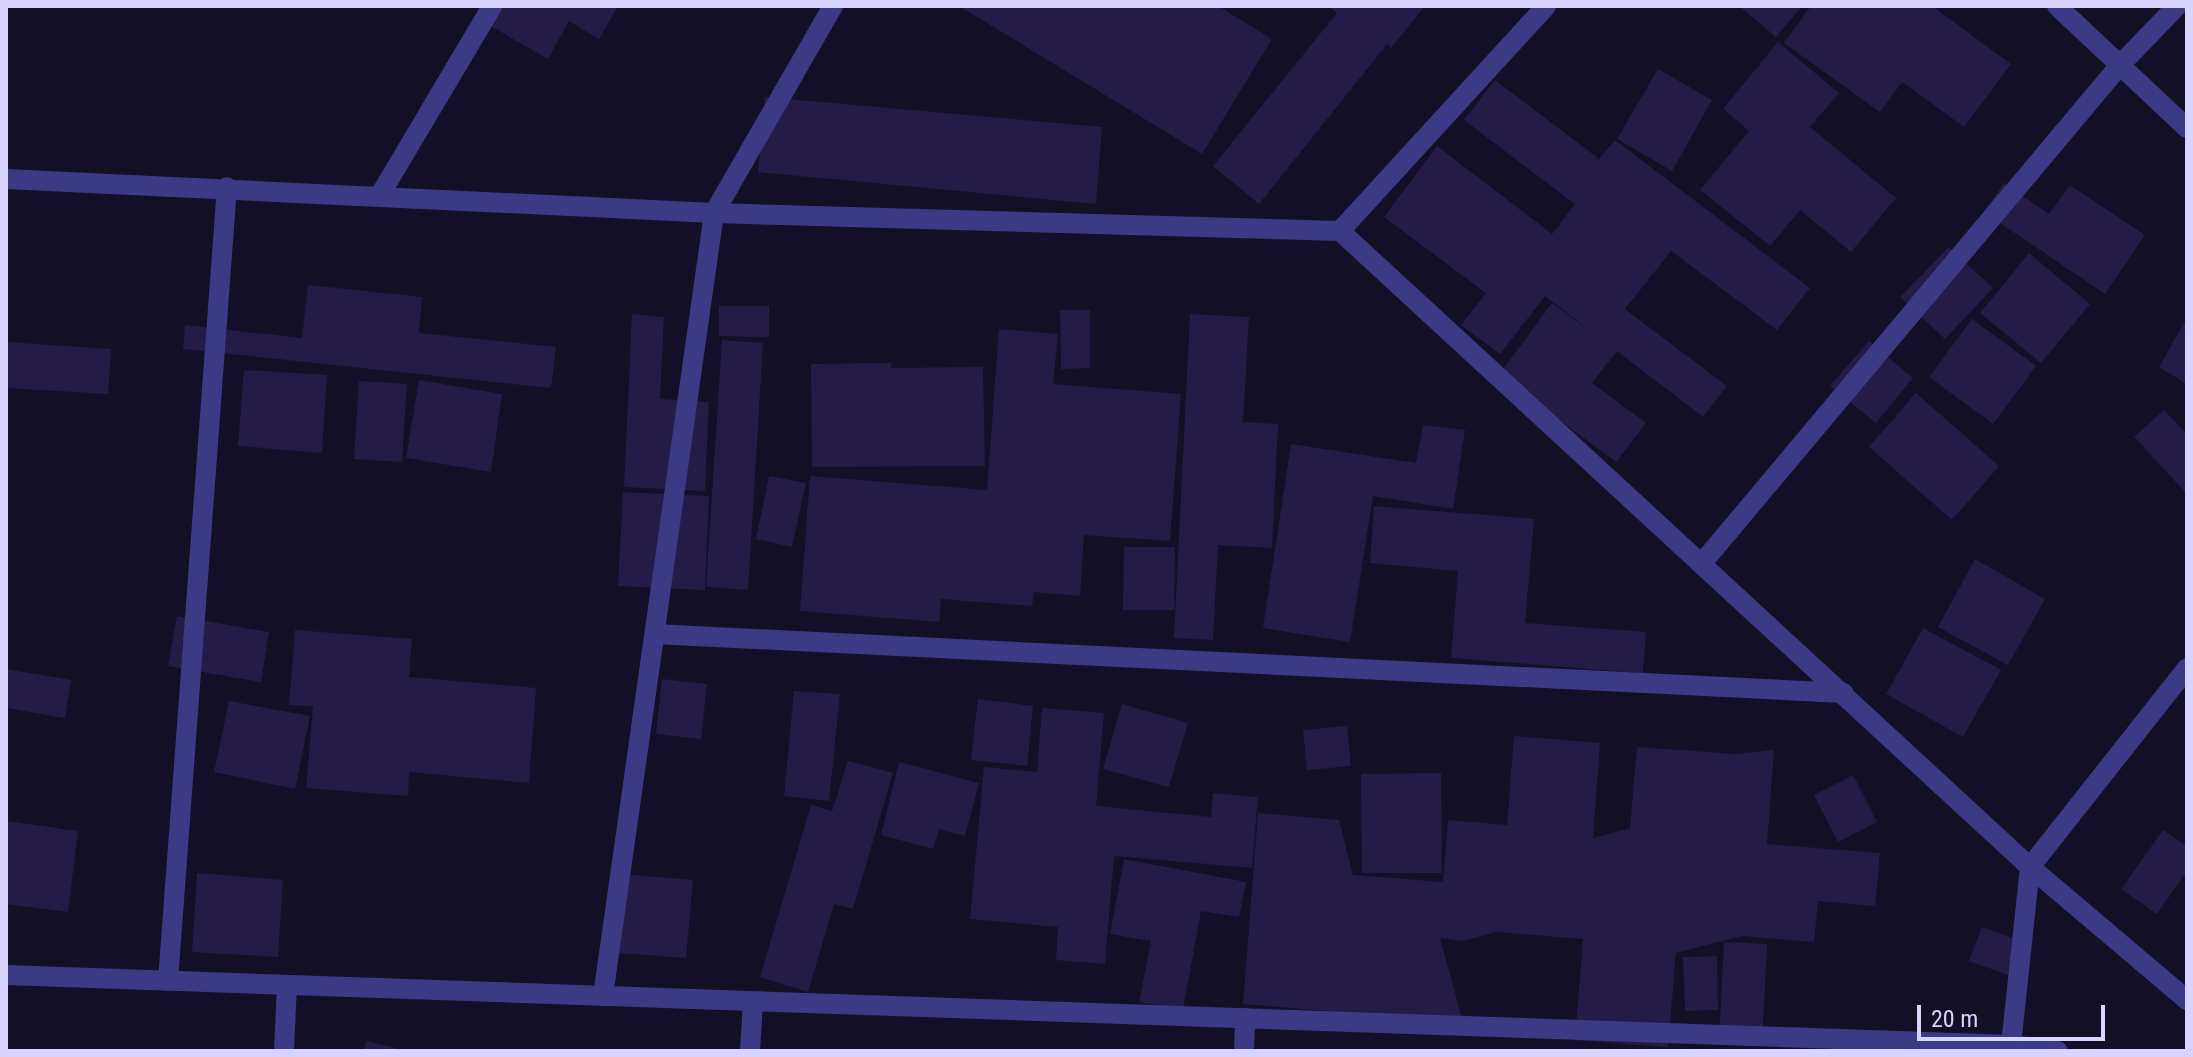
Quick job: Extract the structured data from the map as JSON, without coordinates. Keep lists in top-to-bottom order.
{
  "scale_bar": "20 m"
}
